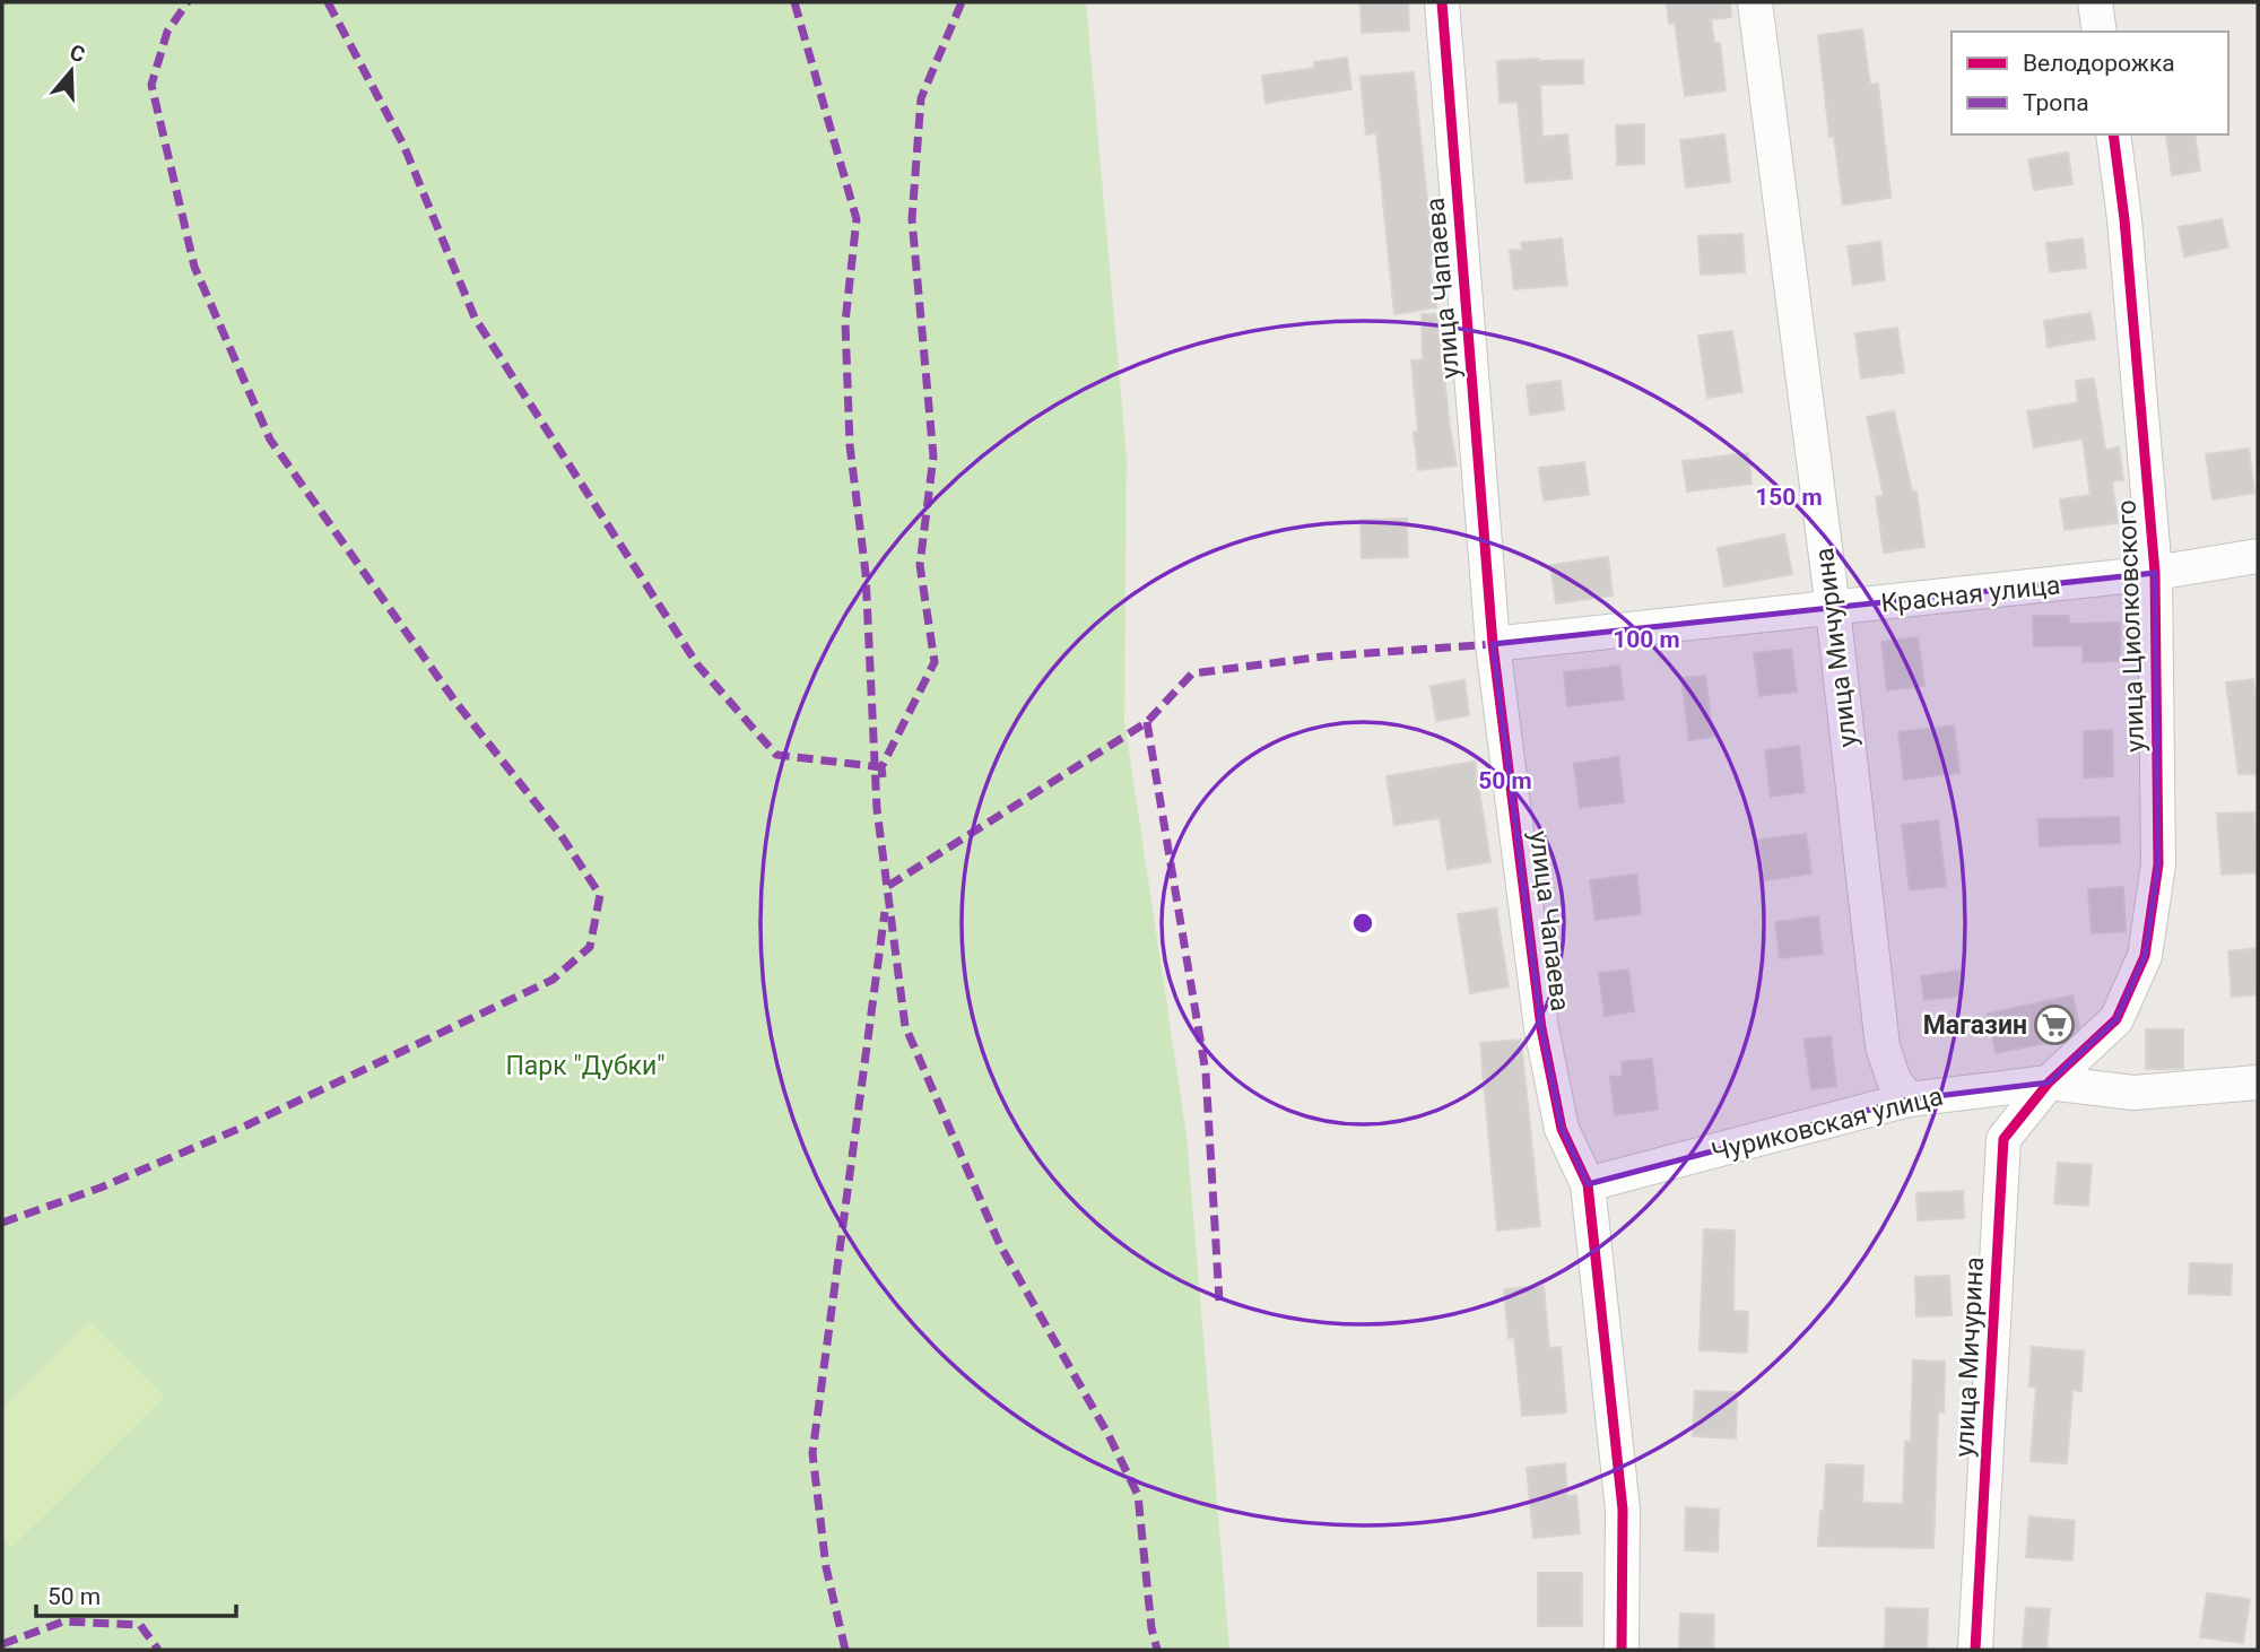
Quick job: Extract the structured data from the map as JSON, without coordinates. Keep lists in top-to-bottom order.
{
  "streets": {
    "street": [
      "улица Чапаева",
      "Красная улица",
      "улица Циолковского",
      "улица Мичурина",
      "Чуриковская улица"
    ]
  },
  "crossings": [
    ["улица Чапаева", "Красная улица"],
    ["улица Чапаева", "Чуриковская улица"],
    ["Красная улица", "улица Циолковского"],
    ["Красная улица", "улица Мичурина"],
    ["улица Циолковского", "улица Мичурина"],
    ["улица Циолковского", "Чуриковская улица"],
    ["улица Мичурина", "Чуриковская улица"]
  ],
  "parks": ["Парк \"Дубки\""],
  "places": {
    "supermarket": ["Магазин"]
  },
  "legend": ["Велодорожка", "Тропа"],
  "scale_bar": "50 m",
  "north": "top",
  "rings": ["150 m", "100 m", "50 m"]
}
